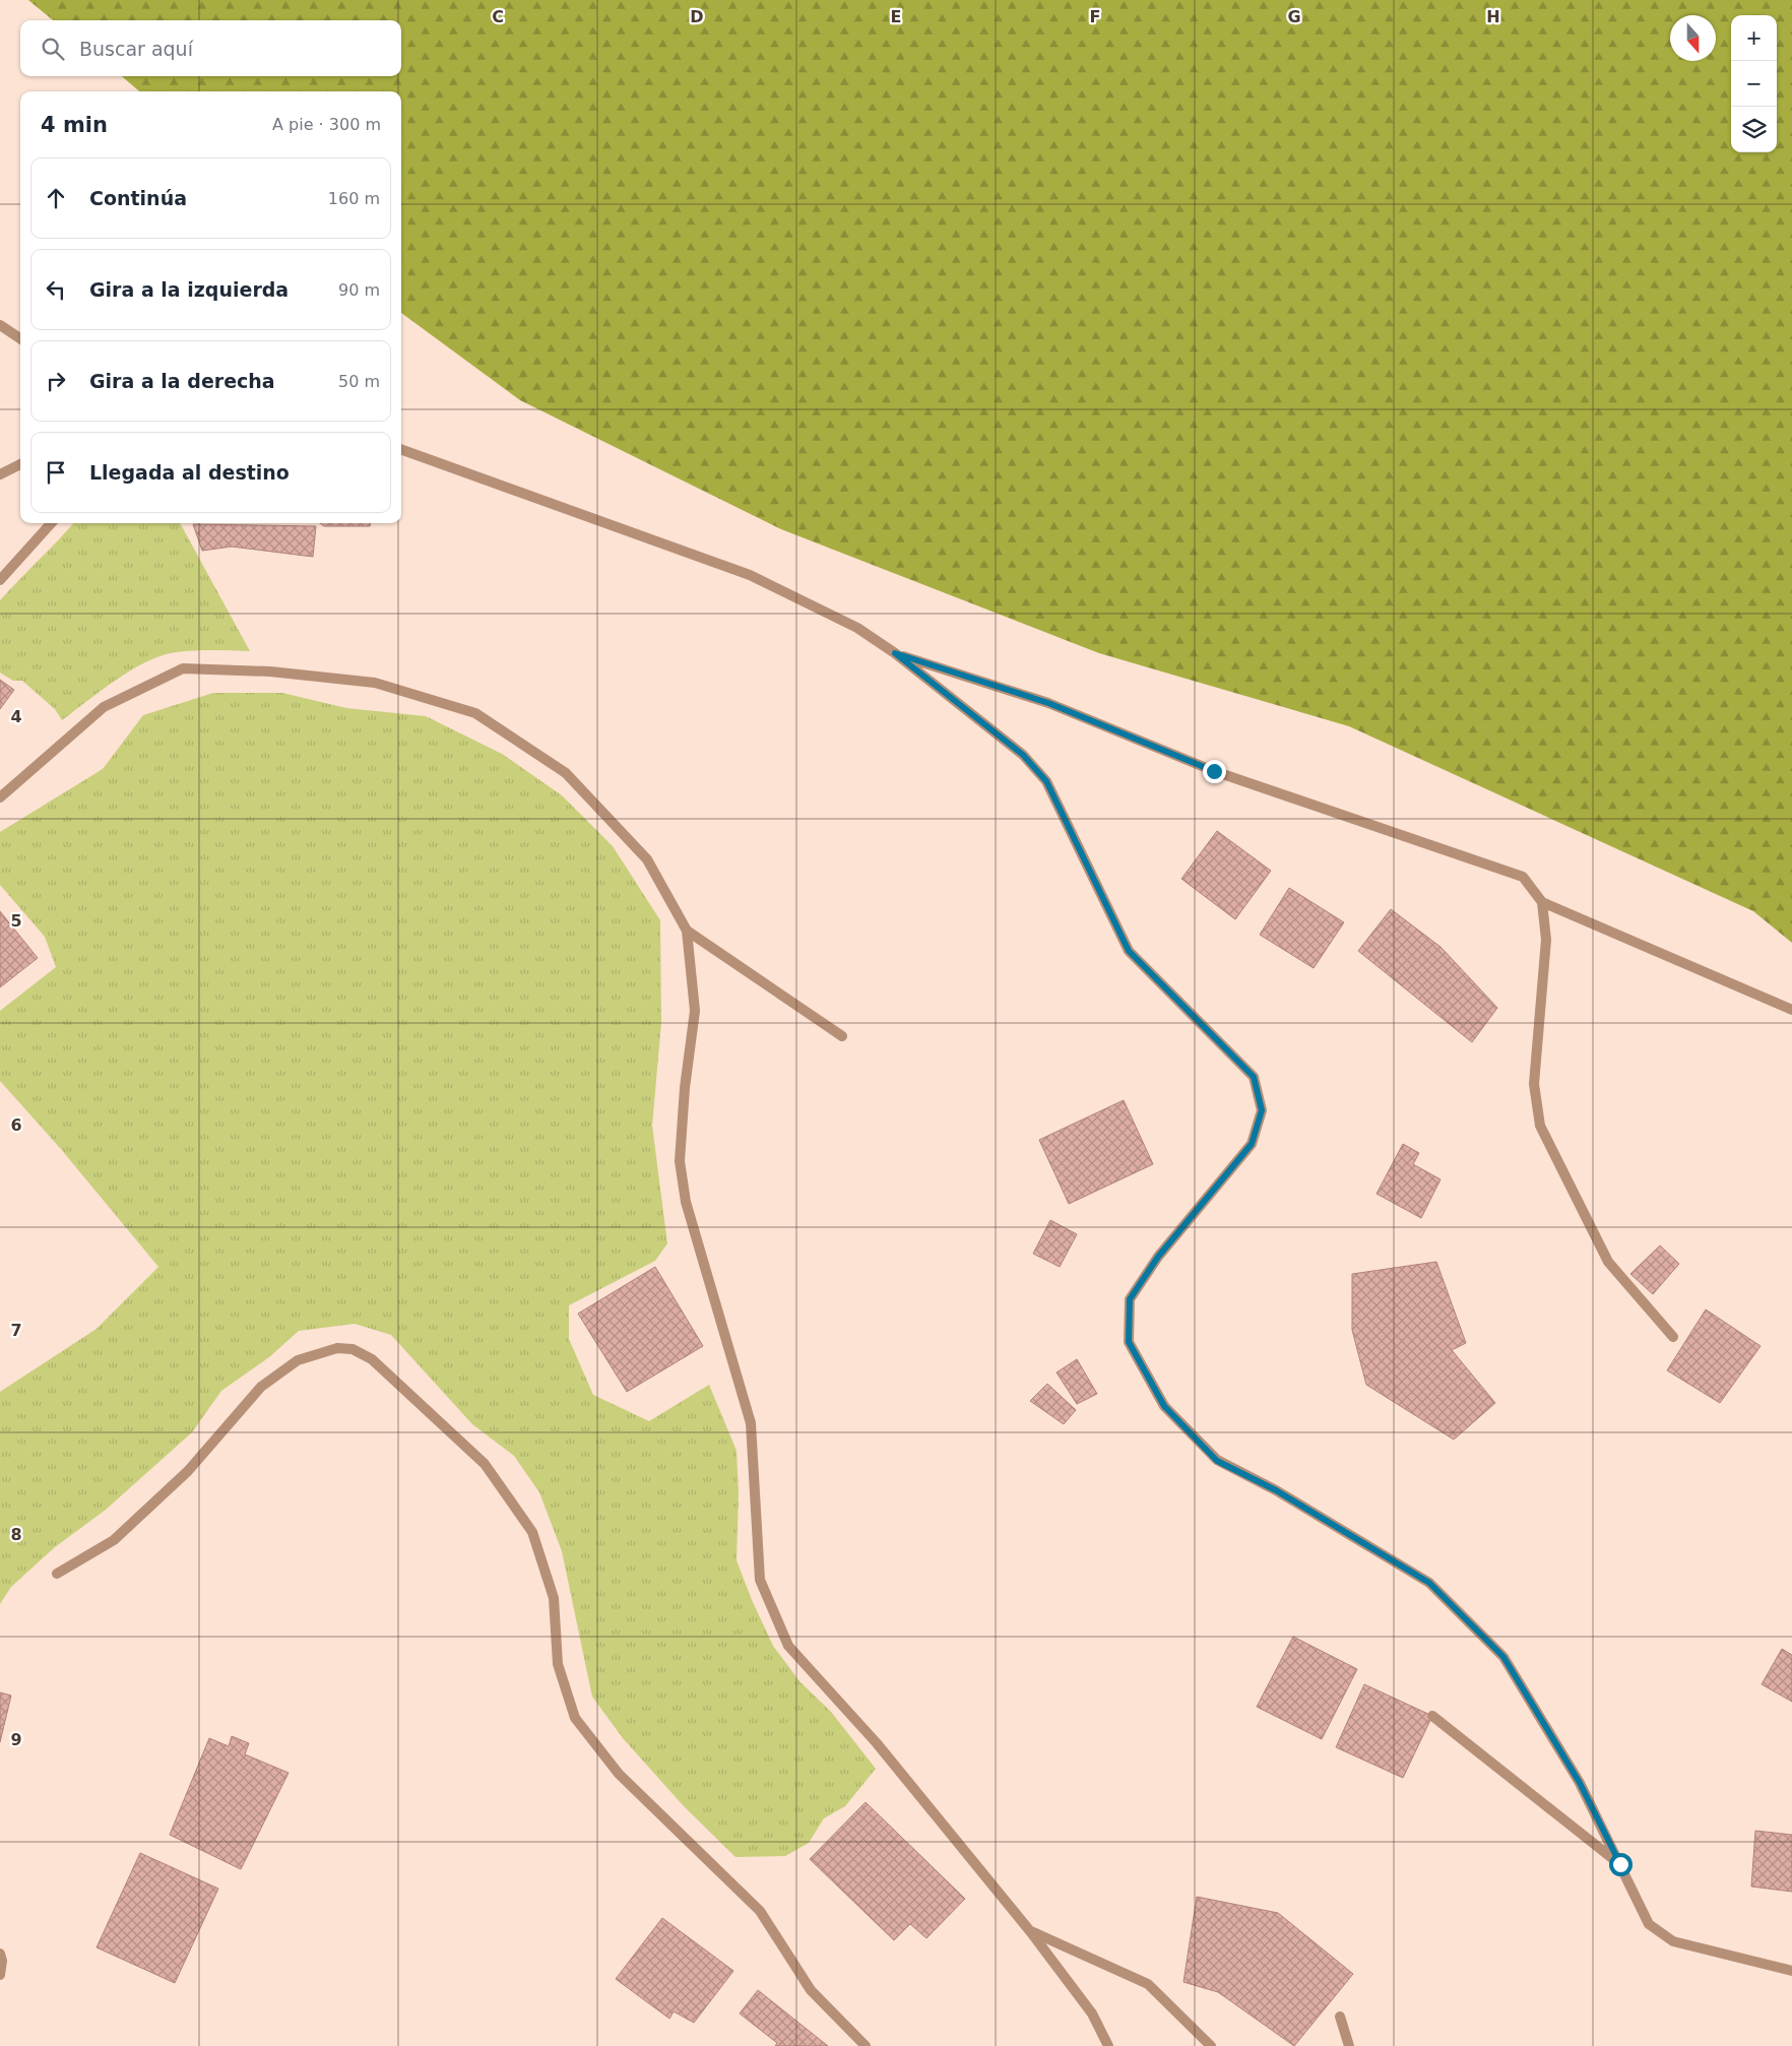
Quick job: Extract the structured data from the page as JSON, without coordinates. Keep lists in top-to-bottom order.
{
  "north": "bottom",
  "page": {
    "map_buttons": ["+", "−"],
    "search": "Buscar aquí",
    "heading": ["4 min", "A pie · 300 m"],
    "list": [
      ["Continúa", "160 m"],
      ["Gira a la izquierda", "90 m"],
      ["Gira a la derecha", "50 m"],
      "Llegada al destino"
    ]
  },
  "grid": {
    "columns": [
      "C",
      "D",
      "E",
      "F",
      "G",
      "H"
    ],
    "rows": [
      "4",
      "5",
      "6",
      "7",
      "8",
      "9"
    ]
  }
}
